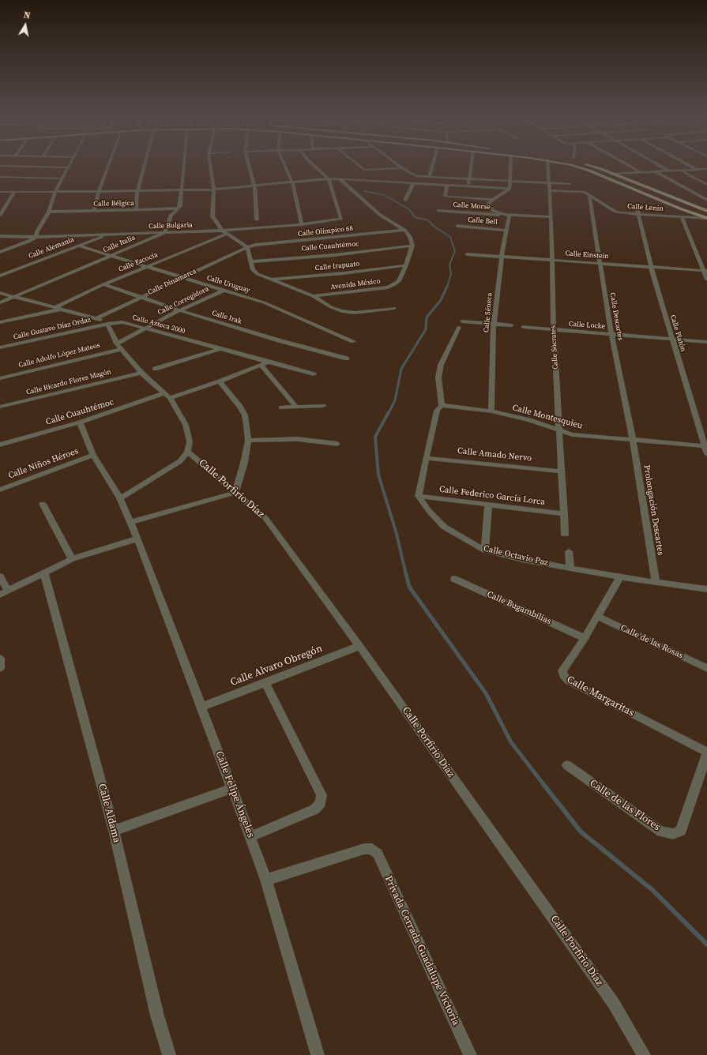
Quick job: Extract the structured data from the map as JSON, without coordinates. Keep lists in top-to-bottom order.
{
  "streets": {
    "street": [
      "Calle Bélgica",
      "Calle Morse",
      "Calle Lenin",
      "Calle Bell",
      "Calle Bulgaria",
      "Calle Olímpico 68",
      "Calle Italia",
      "Calle Cuauhtémoc",
      "Calle Alemania",
      "Calle Einstein",
      "Calle Escocia",
      "Calle Irapuato",
      "Calle Dinamarca",
      "Calle Uruguay",
      "Avenida México",
      "Calle Corregidora",
      "Calle Séneca",
      "Calle Descartes",
      "Calle Irak",
      "Calle Azteca 2000",
      "Calle Locke",
      "Calle Gustavo Díaz Ordaz",
      "Calle Platón",
      "Calle Sócrates",
      "Calle Adolfo López Mateos",
      "Calle Ricardo Flores Magón",
      "Calle Montesquieu",
      "Calle Amado Nervo",
      "Calle Niños Héroes",
      "Calle Porfirio Díaz",
      "Calle Federico García Lorca",
      "Prolongación Descartes",
      "Calle Octavio Paz",
      "Calle Bugambilias",
      "Calle de las Rosas",
      "Calle Alvaro Obregón",
      "Calle Margaritas",
      "Calle Felipe Ángeles",
      "Calle de las Flores",
      "Calle Aldama",
      "Privada Cerrada Guadalupe Victoria"
    ]
  },
  "crossings": [
    ["Calle Morse", "Calle Séneca"],
    ["Calle Morse", "Calle Sócrates"],
    ["Calle Lenin", "Calle Descartes"],
    ["Calle Lenin", "Calle Platón"],
    ["Calle Lenin", "Calle Sócrates"],
    ["Calle Bell", "Calle Séneca"],
    ["Calle Bulgaria", "Calle Italia"],
    ["Calle Bulgaria", "Calle Alemania"],
    ["Calle Olímpico 68", "Calle Dinamarca"],
    ["Calle Olímpico 68", "Avenida México"],
    ["Calle Italia", "Calle Uruguay"],
    ["Calle Cuauhtémoc", "Avenida México"],
    ["Calle Cuauhtémoc", "Calle Felipe Ángeles"],
    ["Calle Alemania", "Calle Uruguay"],
    ["Calle Einstein", "Calle Séneca"],
    ["Calle Einstein", "Calle Descartes"],
    ["Calle Einstein", "Calle Platón"],
    ["Calle Einstein", "Calle Sócrates"],
    ["Calle Escocia", "Calle Uruguay"],
    ["Calle Escocia", "Calle Irak"],
    ["Calle Irapuato", "Avenida México"],
    ["Calle Dinamarca", "Calle Uruguay"],
    ["Calle Dinamarca", "Avenida México"],
    ["Calle Dinamarca", "Calle Irak"],
    ["Calle Uruguay", "Calle Corregidora"],
    ["Calle Corregidora", "Calle Irak"],
    ["Calle Corregidora", "Calle Azteca 2000"],
    ["Calle Corregidora", "Calle Adolfo López Mateos"],
    ["Calle Séneca", "Calle Montesquieu"],
    ["Calle Descartes", "Calle Locke"],
    ["Calle Descartes", "Calle Montesquieu"],
    ["Calle Descartes", "Prolongación Descartes"],
    ["Calle Azteca 2000", "Calle Gustavo Díaz Ordaz"],
    ["Calle Locke", "Calle Platón"],
    ["Calle Locke", "Calle Sócrates"],
    ["Calle Platón", "Calle Montesquieu"],
    ["Calle Sócrates", "Calle Montesquieu"],
    ["Calle Sócrates", "Calle Amado Nervo"],
    ["Calle Sócrates", "Calle Federico García Lorca"],
    ["Calle Montesquieu", "Prolongación Descartes"],
    ["Calle Niños Héroes", "Calle Felipe Ángeles"],
    ["Calle Porfirio Díaz", "Calle Alvaro Obregón"],
    ["Calle Federico García Lorca", "Calle Octavio Paz"],
    ["Prolongación Descartes", "Calle Octavio Paz"],
    ["Calle Octavio Paz", "Calle Margaritas"],
    ["Calle Bugambilias", "Calle Margaritas"],
    ["Calle de las Rosas", "Calle Margaritas"],
    ["Calle Alvaro Obregón", "Calle Felipe Ángeles"],
    ["Calle Margaritas", "Calle de las Flores"],
    ["Calle Felipe Ángeles", "Privada Cerrada Guadalupe Victoria"]
  ],
  "north": "top"
}
